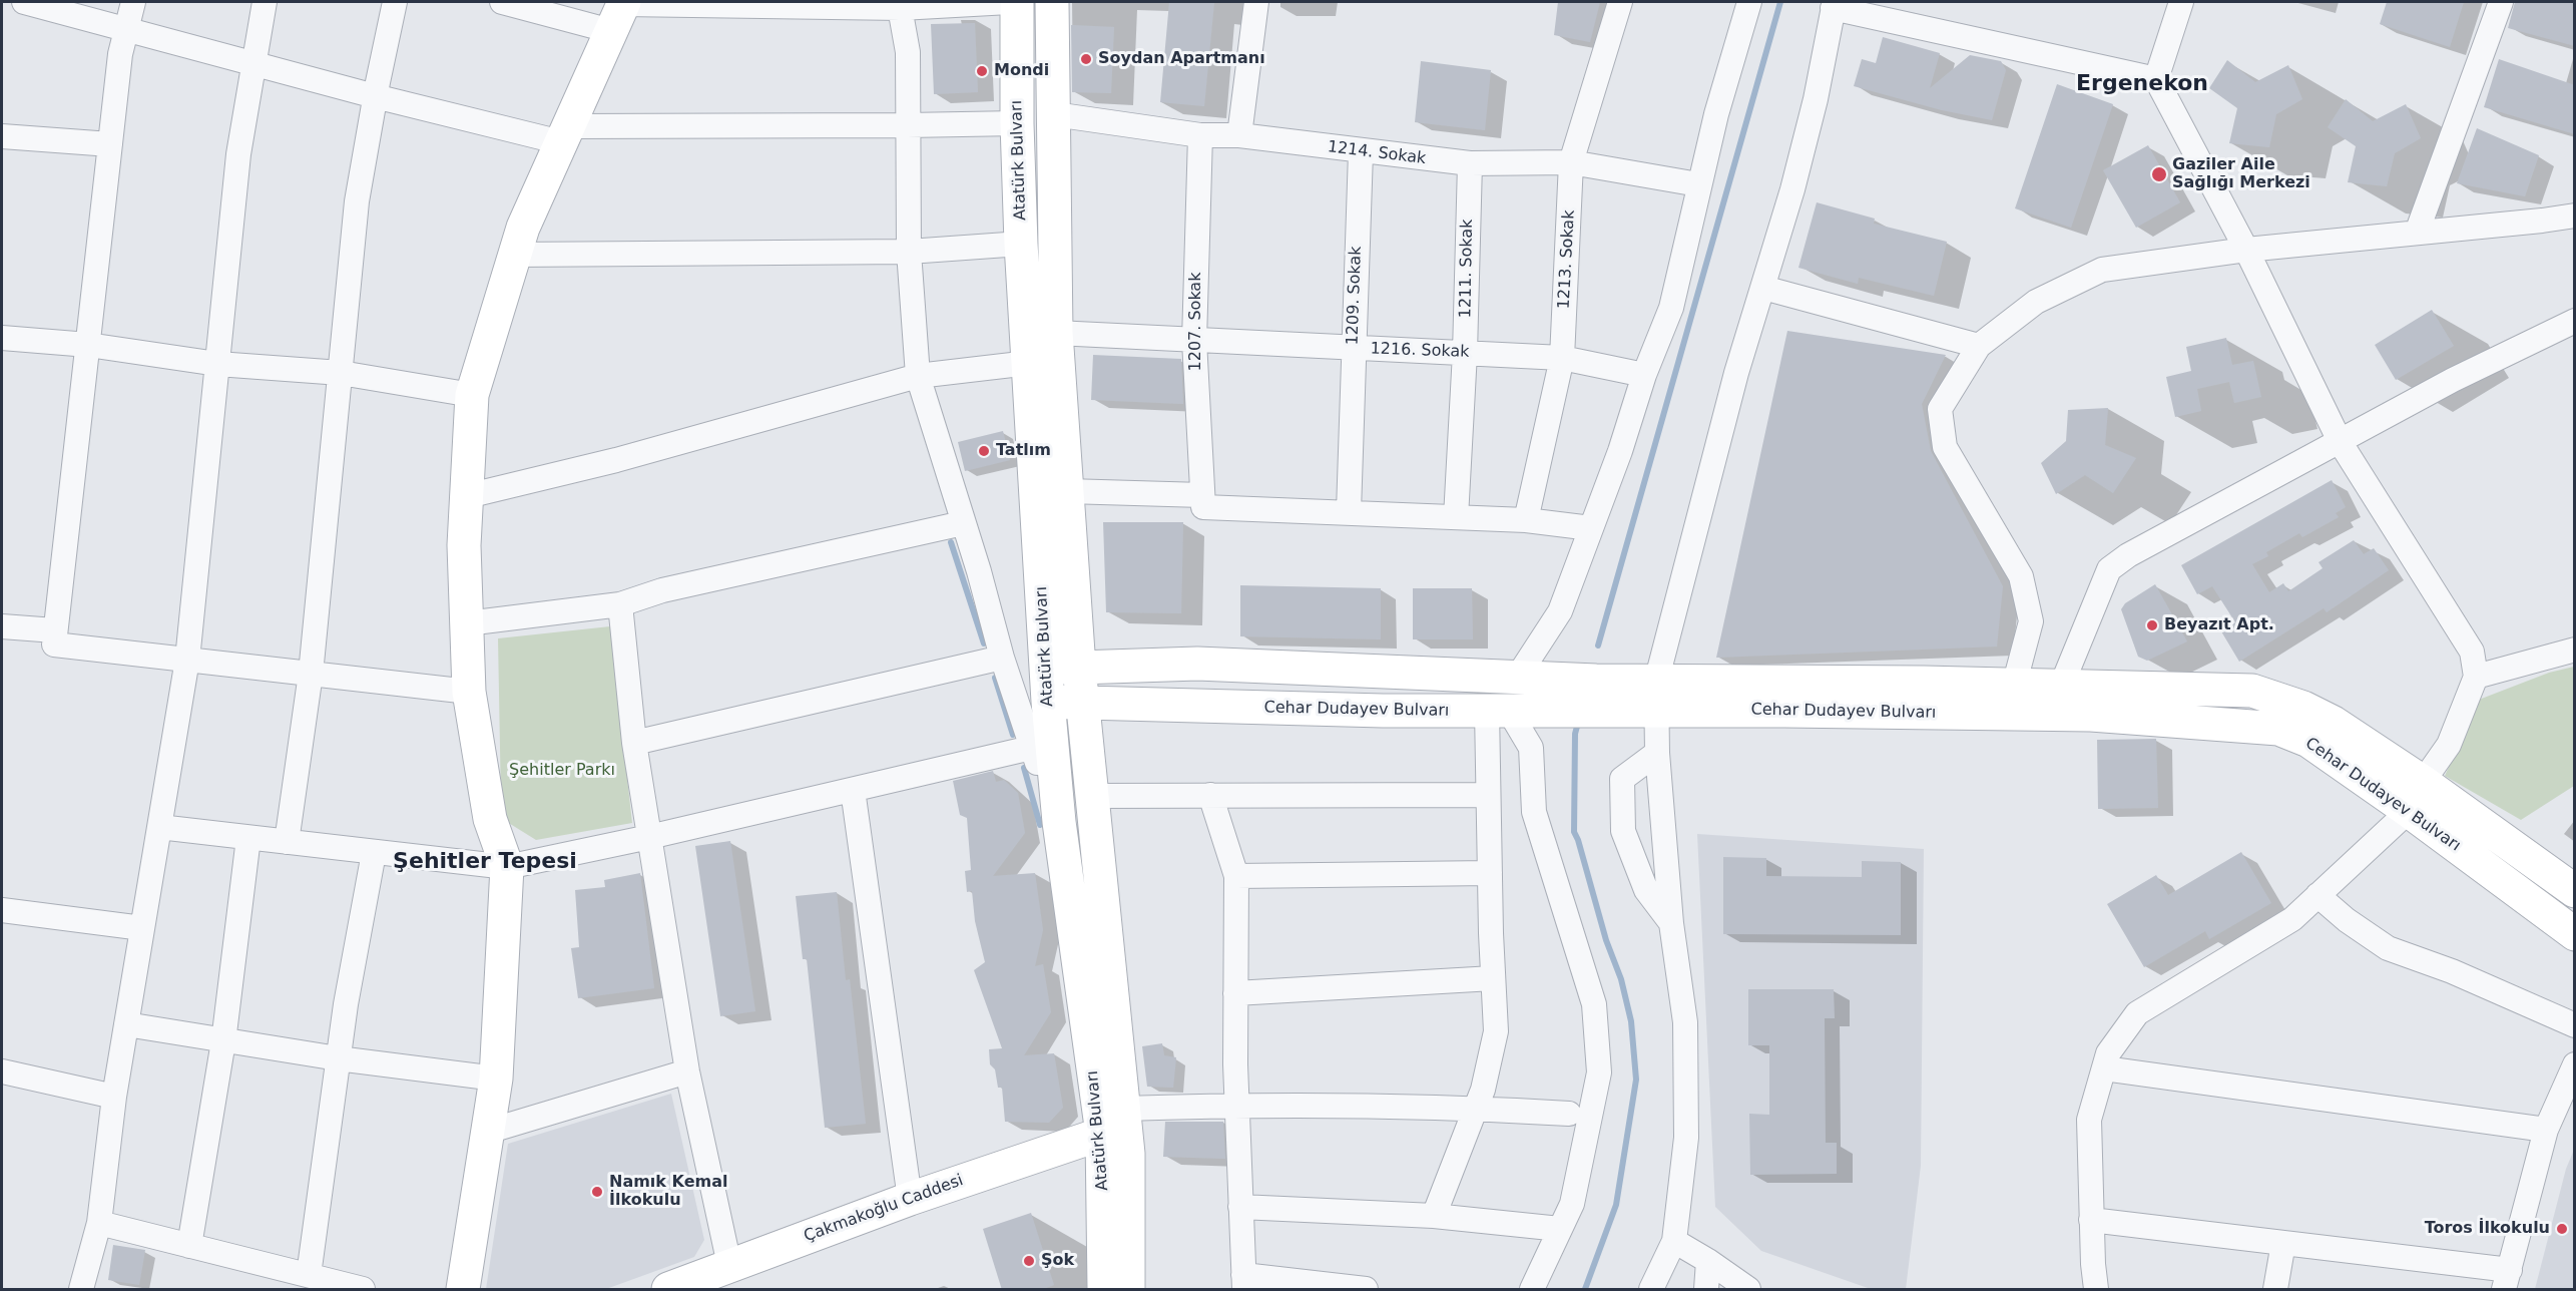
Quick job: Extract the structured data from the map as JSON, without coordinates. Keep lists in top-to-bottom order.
{
  "streets": {
    "street": [
      "1214. Sokak",
      "Atatürk Bulvarı",
      "1213. Sokak",
      "1211. Sokak",
      "1209. Sokak",
      "1207. Sokak",
      "1216. Sokak",
      "Cehar Dudayev Bulvarı",
      "Çakmakoğlu Caddesi"
    ]
  },
  "crossings": [
    ["1214. Sokak", "Atatürk Bulvarı"],
    ["1214. Sokak", "1213. Sokak"],
    ["1214. Sokak", "1211. Sokak"],
    ["1214. Sokak", "1209. Sokak"],
    ["1214. Sokak", "1207. Sokak"],
    ["Atatürk Bulvarı", "1216. Sokak"],
    ["Atatürk Bulvarı", "Cehar Dudayev Bulvarı"],
    ["Atatürk Bulvarı", "Çakmakoğlu Caddesi"],
    ["1213. Sokak", "1216. Sokak"],
    ["1211. Sokak", "1216. Sokak"],
    ["1209. Sokak", "1216. Sokak"],
    ["1207. Sokak", "1216. Sokak"]
  ],
  "districts": ["Ergenekon", "Şehitler Tepesi"],
  "parks": ["Şehitler Parkı"],
  "places": [
    "Soydan Apartmanı",
    "Mondi",
    "Gaziler Aile Sağlığı Merkezi",
    "Tatlım",
    "Beyazıt Apt.",
    "Namık Kemal İlkokulu",
    "Toros İlkokulu",
    "Şok"
  ]
}
